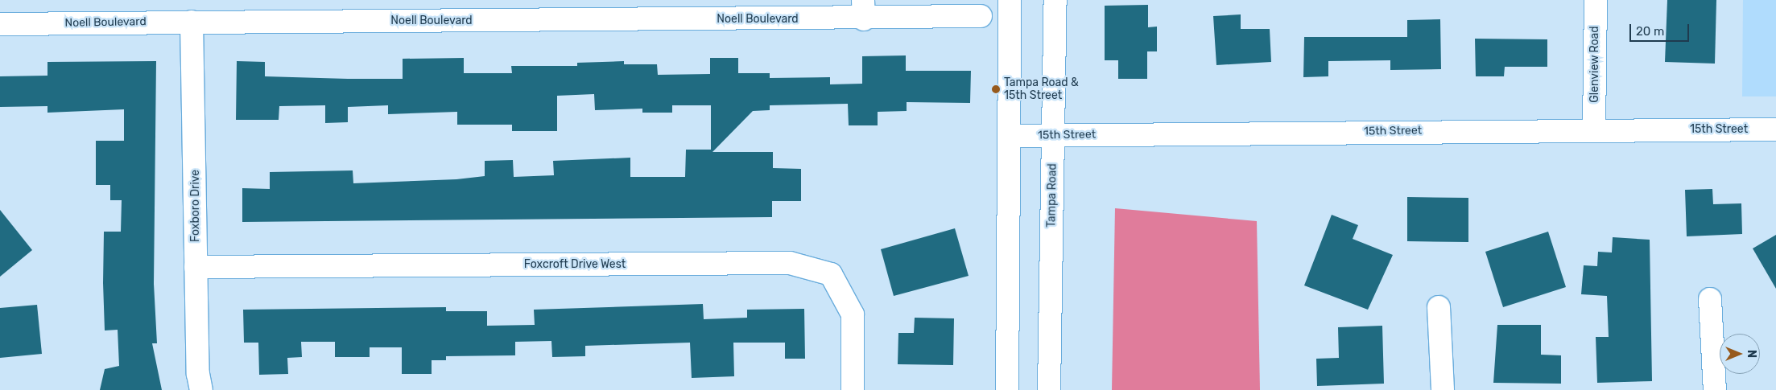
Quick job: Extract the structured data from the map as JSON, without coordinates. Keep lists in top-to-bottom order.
{
  "streets": {
    "street": [
      "Noell Boulevard",
      "Glenview Road",
      "15th Street",
      "Tampa Road",
      "Foxboro Drive",
      "Foxcroft Drive West"
    ]
  },
  "crossings": [
    ["Noell Boulevard", "Foxboro Drive"],
    ["Glenview Road", "15th Street"],
    ["15th Street", "Tampa Road"],
    ["Foxboro Drive", "Foxcroft Drive West"]
  ],
  "places": ["Tampa Road & 15th Street"],
  "scale_bar": "20 m",
  "north": "right"
}
